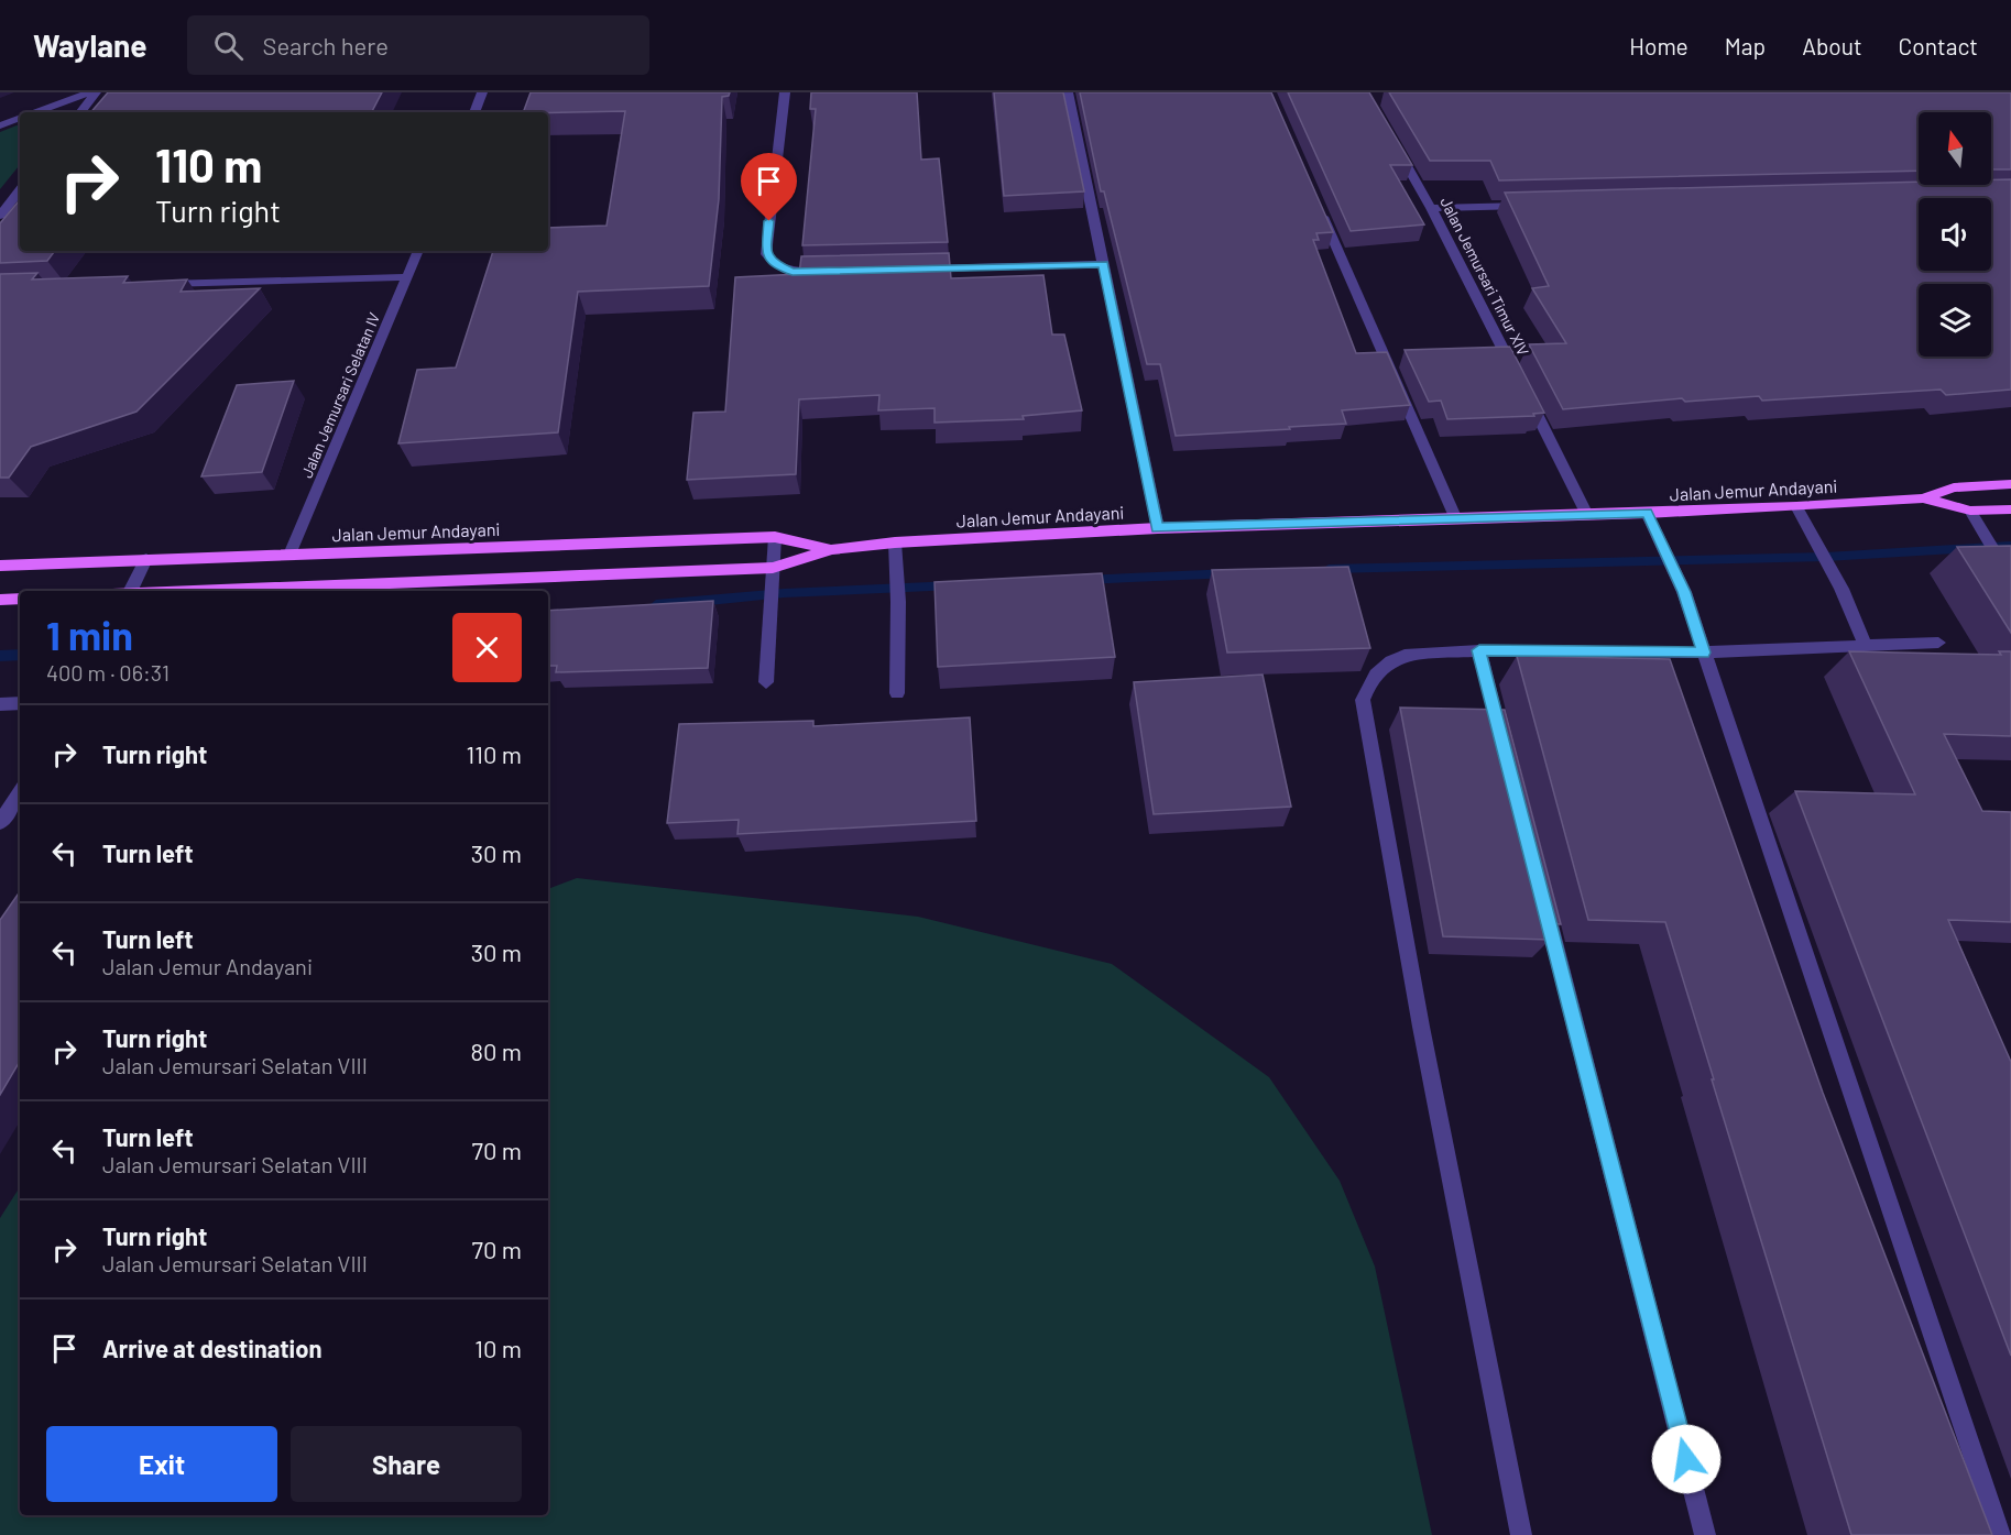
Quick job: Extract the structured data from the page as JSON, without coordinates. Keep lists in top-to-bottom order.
{
  "streets": {
    "main road": ["Jalan Jemur Andayani"],
    "street": ["Jalan Jemursari Timur XIV", "Jalan Jemursari Selatan IV"]
  },
  "crossings": [
    ["Jalan Jemursari Timur XIV", "Jalan Jemur Andayani"],
    ["Jalan Jemursari Selatan IV", "Jalan Jemur Andayani"]
  ],
  "north": "top",
  "page": {
    "header": "Waylane",
    "search": "Search here",
    "nav": [
      "Home",
      "Map",
      "About",
      "Contact"
    ],
    "turn": ["110 m", "Turn right"],
    "heading": ["1 min", "400 m · 06:31"],
    "list": [
      {
        "name": "Turn right",
        "value": "110 m"
      },
      {
        "name": "Turn left",
        "value": "30 m"
      },
      {
        "name": "Turn left",
        "note": "Jalan Jemur Andayani",
        "value": "30 m"
      },
      {
        "name": "Turn right",
        "note": "Jalan Jemursari Selatan VIII",
        "value": "80 m"
      },
      {
        "name": "Turn left",
        "note": "Jalan Jemursari Selatan VIII",
        "value": "70 m"
      },
      {
        "name": "Turn right",
        "note": "Jalan Jemursari Selatan VIII",
        "value": "70 m"
      },
      {
        "name": "Arrive at destination",
        "value": "10 m"
      }
    ],
    "buttons": ["Exit", "Share"]
  }
}
